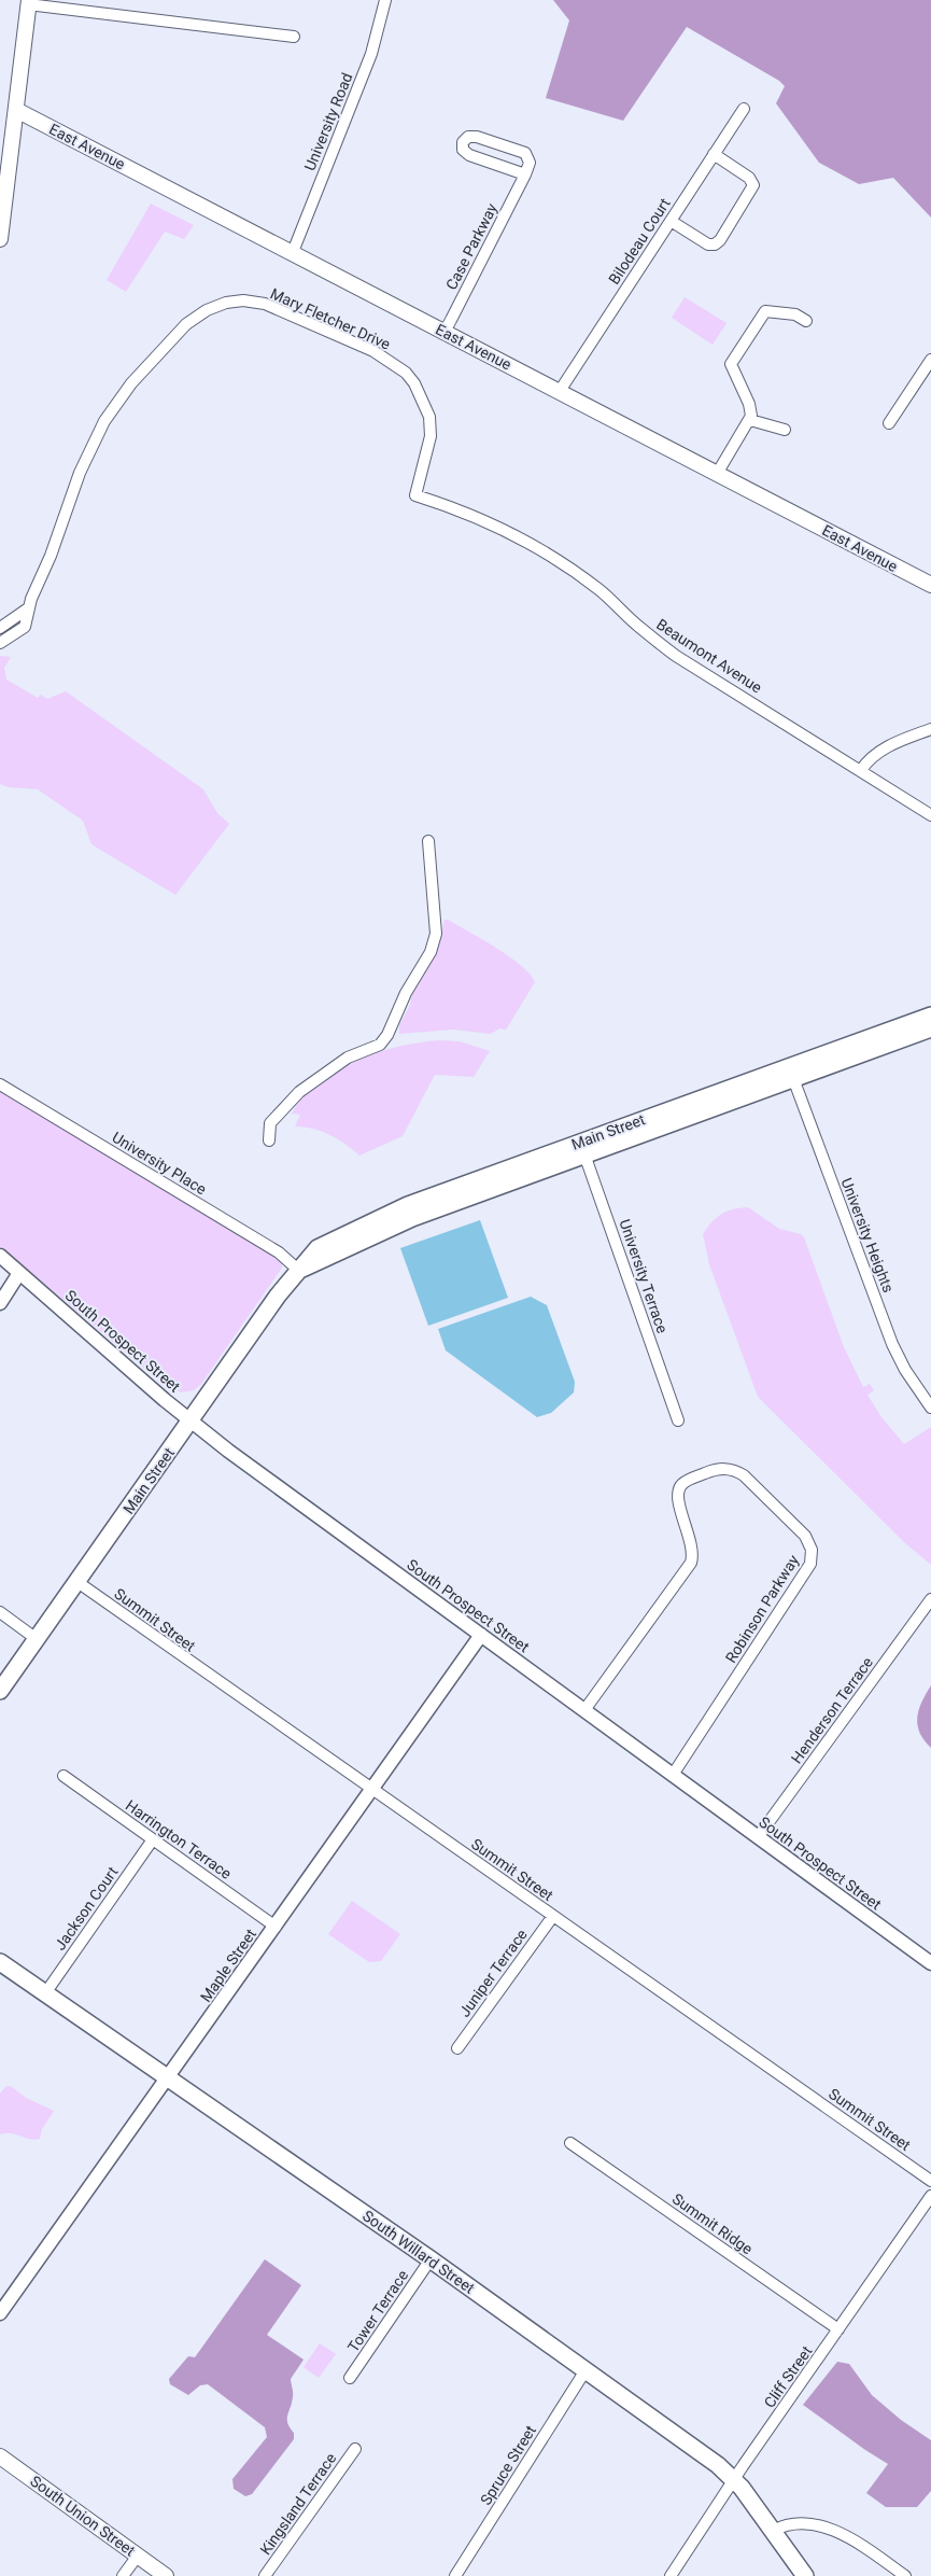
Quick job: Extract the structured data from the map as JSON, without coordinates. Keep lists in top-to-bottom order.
{
  "streets": {
    "main road": [
      "East Avenue",
      "Main Street",
      "South Willard Street",
      "South Union Street"
    ],
    "street": [
      "University Road",
      "Bilodeau Court",
      "Case Parkway",
      "Mary Fletcher Drive",
      "Beaumont Avenue",
      "University Place",
      "University Heights",
      "University Terrace",
      "South Prospect Street",
      "Robinson Parkway",
      "Summit Street",
      "Henderson Terrace",
      "Harrington Terrace",
      "Jackson Court",
      "Maple Street",
      "Juniper Terrace",
      "Summit Ridge",
      "Tower Terrace",
      "Cliff Street",
      "Spruce Street",
      "Kingsland Terrace"
    ]
  },
  "crossings": [
    ["University Road", "East Avenue"],
    ["East Avenue", "Bilodeau Court"],
    ["East Avenue", "Case Parkway"],
    ["Mary Fletcher Drive", "Beaumont Avenue"],
    ["Main Street", "University Place"],
    ["Main Street", "University Heights"],
    ["Main Street", "University Terrace"],
    ["Main Street", "South Prospect Street"],
    ["Main Street", "Summit Street"],
    ["South Prospect Street", "Robinson Parkway"],
    ["South Prospect Street", "Henderson Terrace"],
    ["South Prospect Street", "Maple Street"],
    ["Summit Street", "Maple Street"],
    ["Summit Street", "Juniper Terrace"],
    ["Harrington Terrace", "Jackson Court"],
    ["Harrington Terrace", "Maple Street"],
    ["Jackson Court", "South Willard Street"],
    ["Maple Street", "South Willard Street"],
    ["Summit Ridge", "Cliff Street"],
    ["South Willard Street", "Tower Terrace"],
    ["South Willard Street", "Cliff Street"],
    ["South Willard Street", "Spruce Street"]
  ]
}
